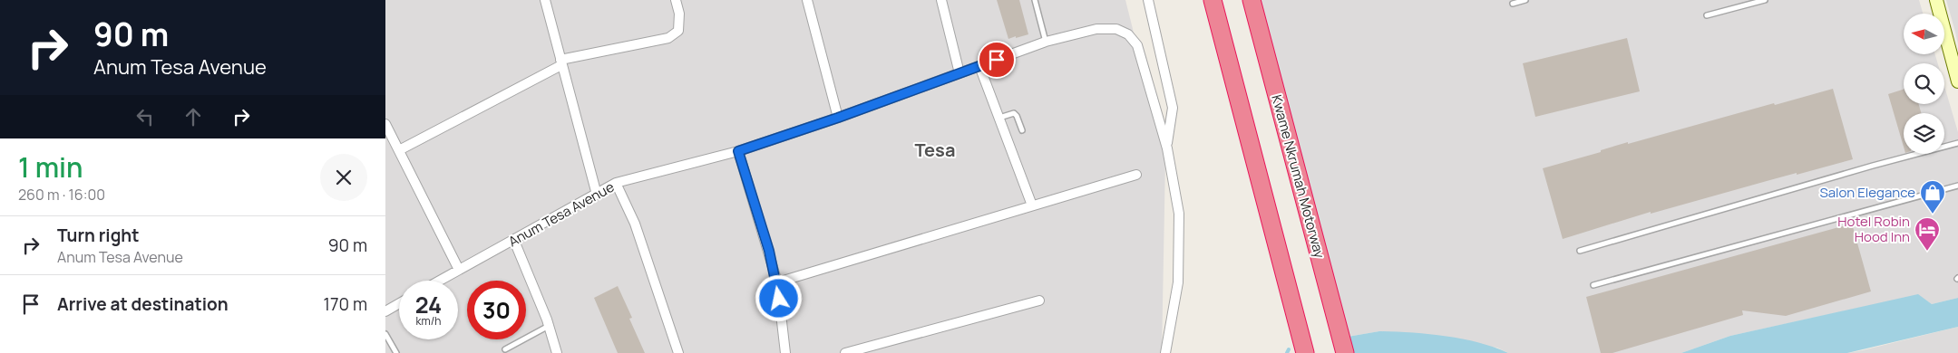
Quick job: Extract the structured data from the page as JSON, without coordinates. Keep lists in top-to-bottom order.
{
  "streets": {
    "highway": ["Kwame Nkrumah Motorway"],
    "street": ["Anum Tesa Avenue"]
  },
  "districts": ["Tesa"],
  "places": {
    "shop": ["Salon Elegance"],
    "hotel": ["Hotel Robin Hood Inn"]
  },
  "north": "left",
  "page": {
    "turn": ["90 m", "Anum Tesa Avenue"],
    "heading": ["1 min", "260 m · 16:00"],
    "list": [
      {
        "name": "Turn right",
        "note": "Anum Tesa Avenue",
        "value": "90 m"
      },
      {
        "name": "Arrive at destination",
        "value": "170 m"
      }
    ],
    "speed": "24 km/h",
    "limit": "30"
  }
}
